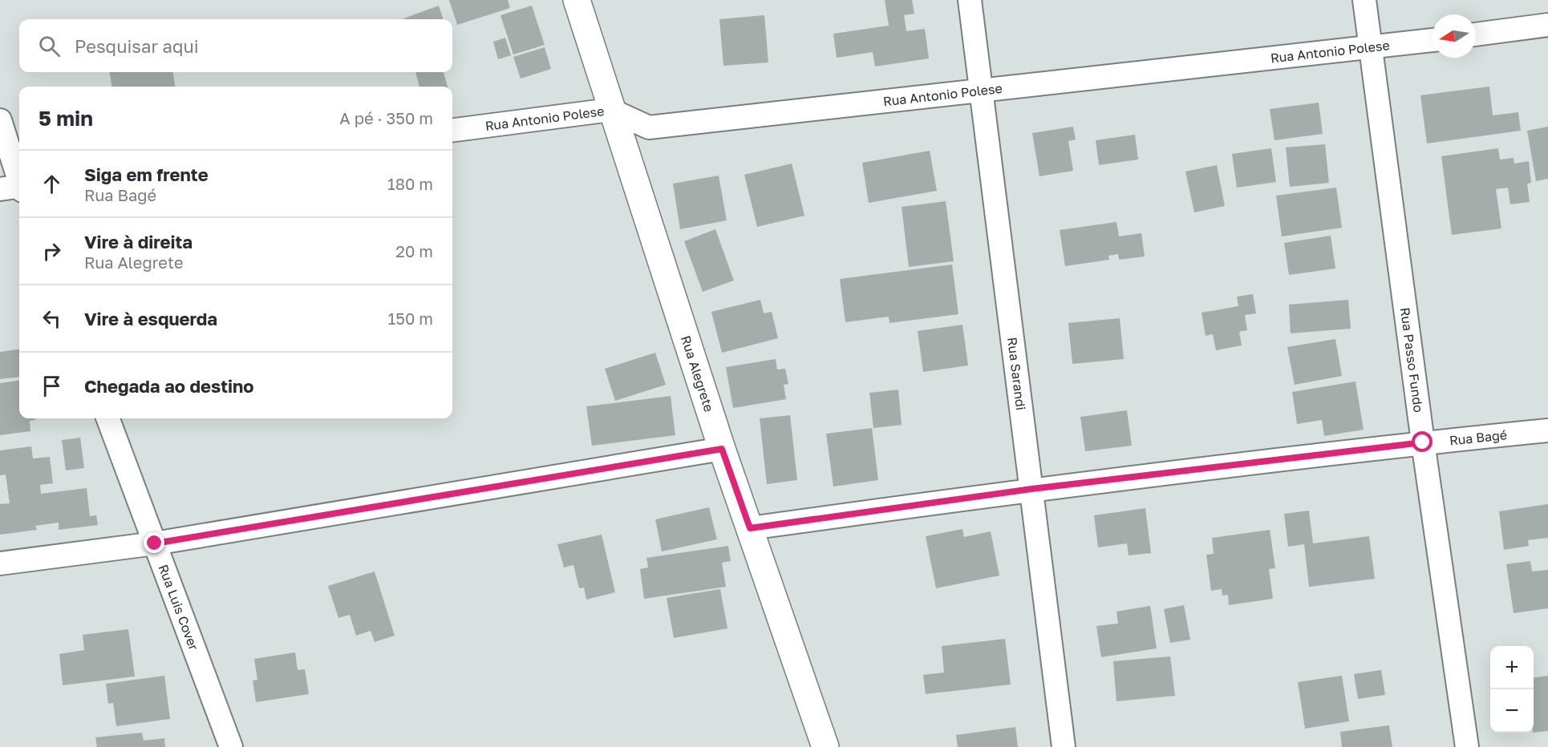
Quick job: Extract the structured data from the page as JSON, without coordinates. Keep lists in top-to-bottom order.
{
  "streets": {
    "street": [
      "Rua Antonio Polese",
      "Rua Passo Fundo",
      "Rua Sarandi",
      "Rua Alegrete",
      "Rua Bagé",
      "Rua Luis Cover"
    ]
  },
  "crossings": [
    ["Rua Antonio Polese", "Rua Passo Fundo"],
    ["Rua Antonio Polese", "Rua Sarandi"],
    ["Rua Antonio Polese", "Rua Alegrete"],
    ["Rua Passo Fundo", "Rua Bagé"],
    ["Rua Sarandi", "Rua Bagé"],
    ["Rua Alegrete", "Rua Bagé"]
  ],
  "north": "left",
  "page": {
    "search": "Pesquisar aqui",
    "heading": ["5 min", "A pé · 350 m"],
    "list": [
      ["Siga em frente", "Rua Bagé", "180 m"],
      ["Vire à direita", "Rua Alegrete", "20 m"],
      ["Vire à esquerda", "150 m"],
      "Chegada ao destino"
    ],
    "map_buttons": ["+", "−"]
  }
}
